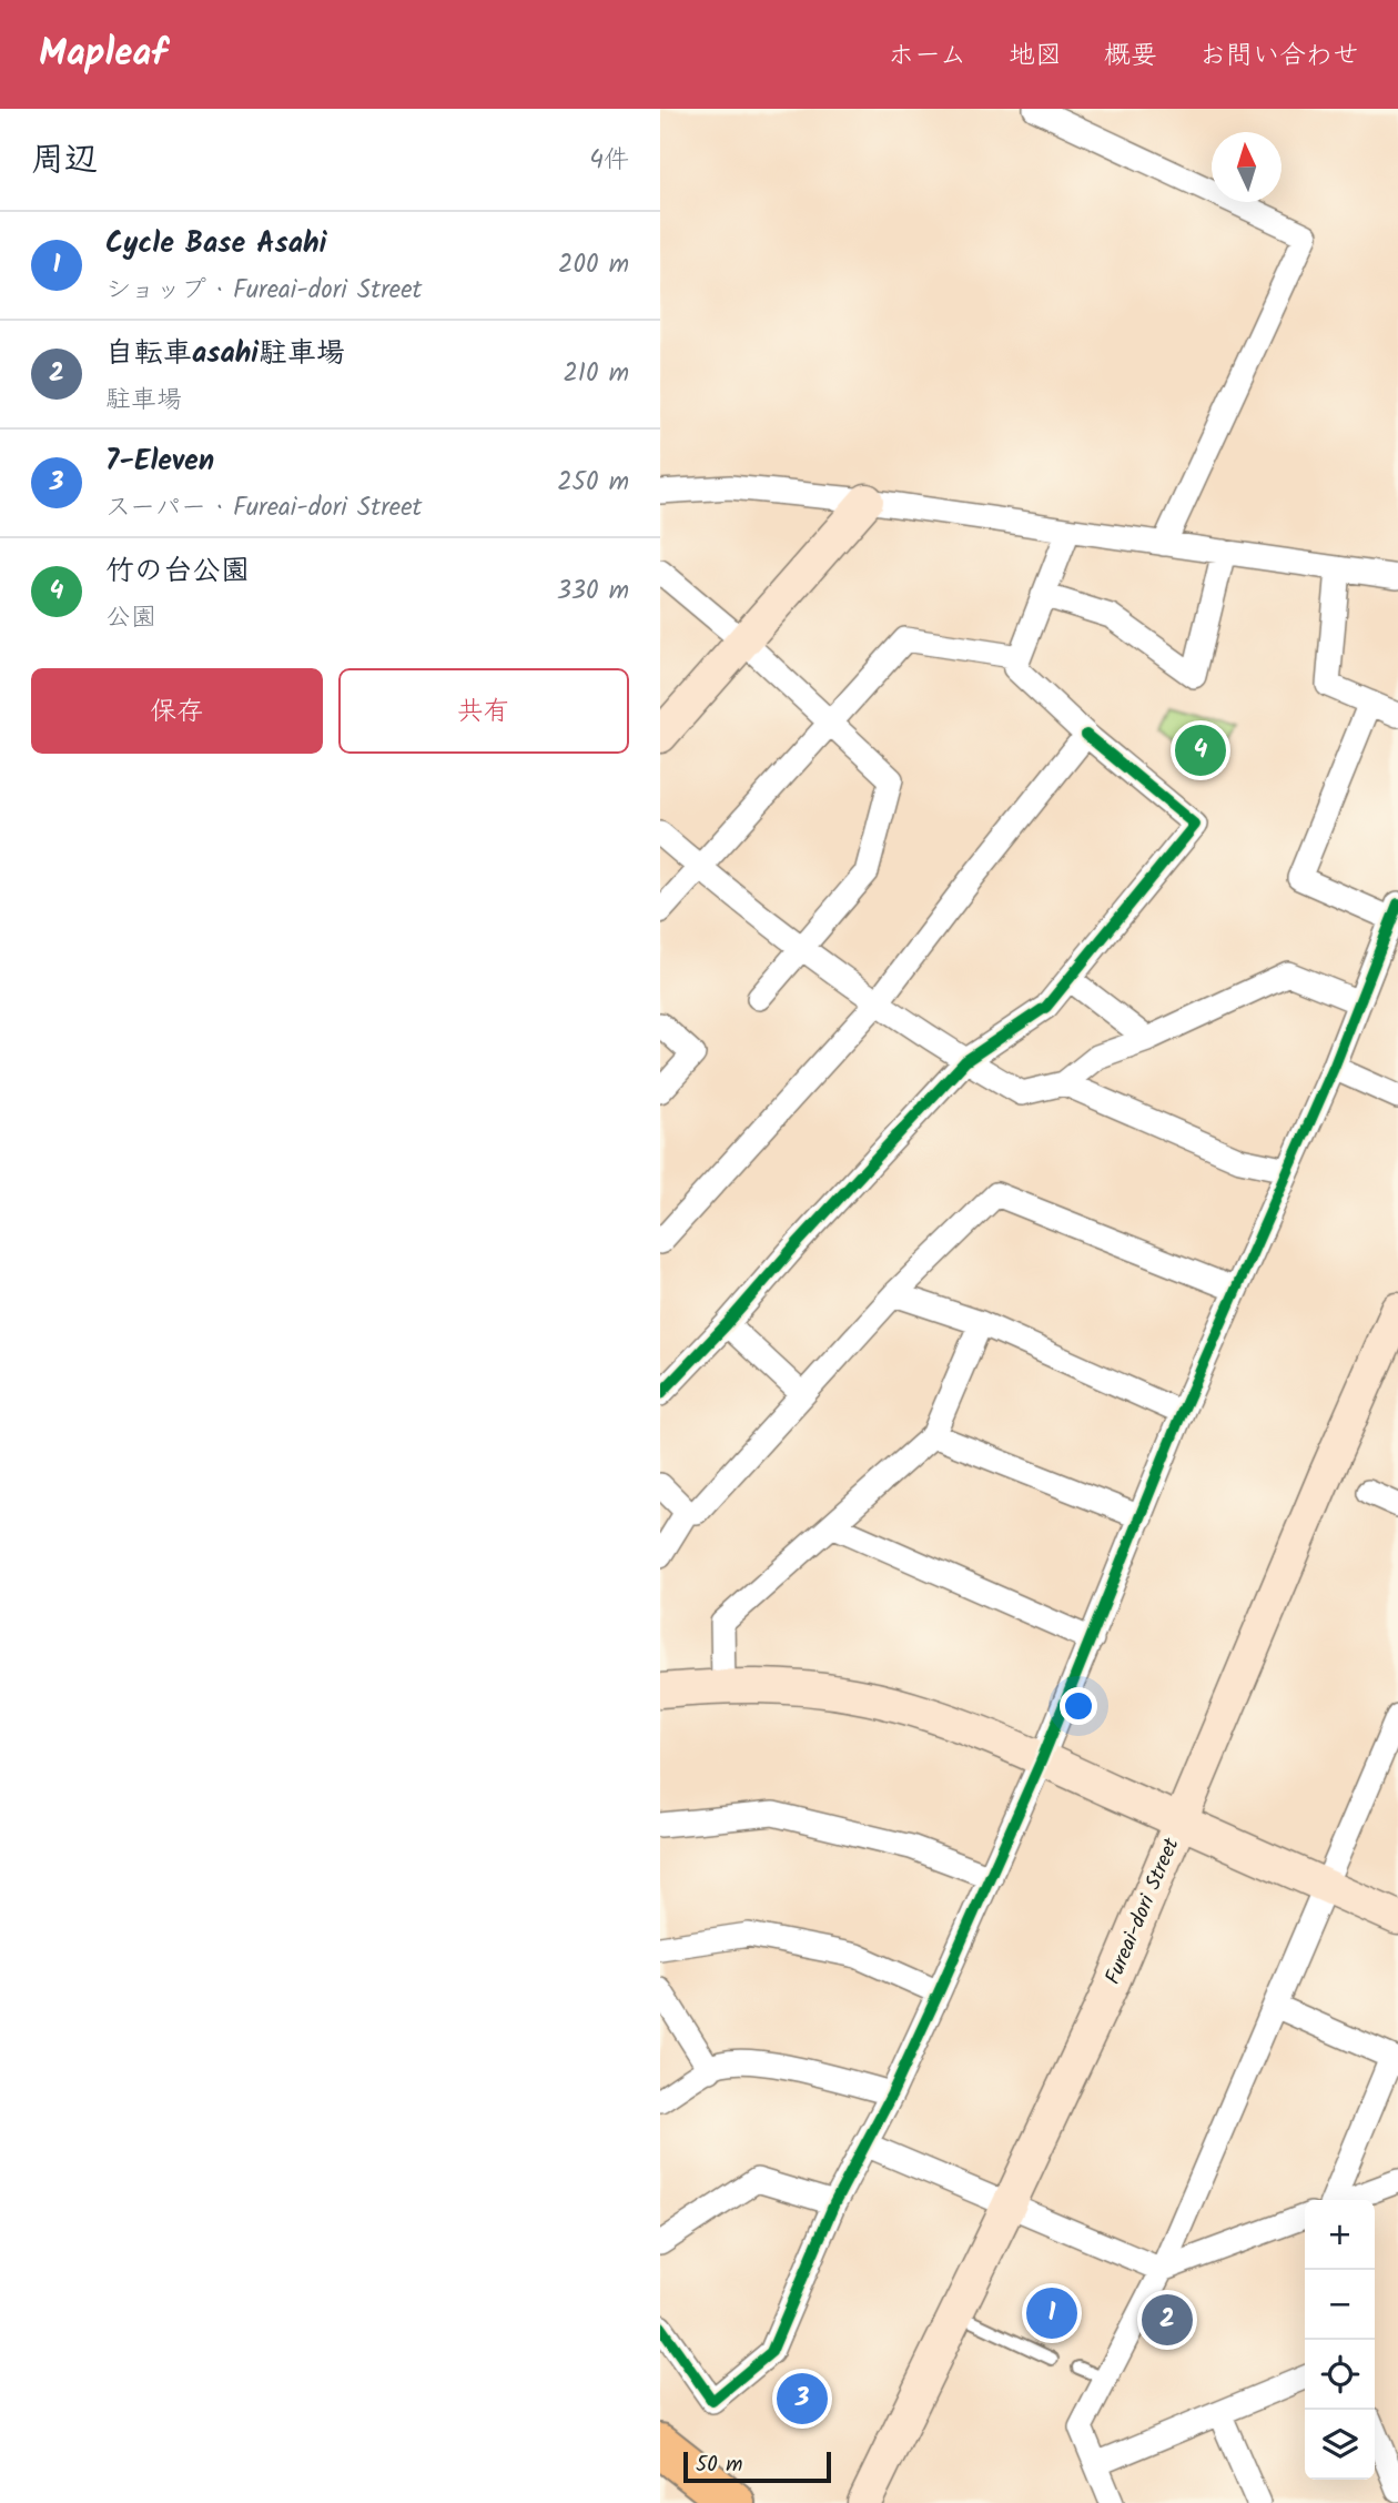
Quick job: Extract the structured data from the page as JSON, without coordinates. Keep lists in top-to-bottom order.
{
  "streets": {
    "street": ["Fureai-dori Street"]
  },
  "scale_bar": "50 m",
  "north": "top",
  "page": {
    "header": "Mapleaf",
    "nav": [
      "ホーム",
      "地図",
      "概要",
      "お問い合わせ"
    ],
    "heading": ["周辺", "4件"],
    "list": [
      {
        "mark": "1",
        "name": "Cycle Base Asahi",
        "note": "ショップ · Fureai-dori Street",
        "value": "200 m"
      },
      {
        "mark": "2",
        "name": "自転車asahi駐車場",
        "note": "駐車場",
        "value": "210 m"
      },
      {
        "mark": "3",
        "name": "7-Eleven",
        "note": "スーパー · Fureai-dori Street",
        "value": "250 m"
      },
      {
        "mark": "4",
        "name": "竹の台公園",
        "note": "公園",
        "value": "330 m"
      }
    ],
    "buttons": ["保存", "共有"],
    "pins": [
      "4",
      "1",
      "2",
      "3"
    ],
    "map_buttons": ["+", "−"],
    "scale": "50 m"
  }
}
